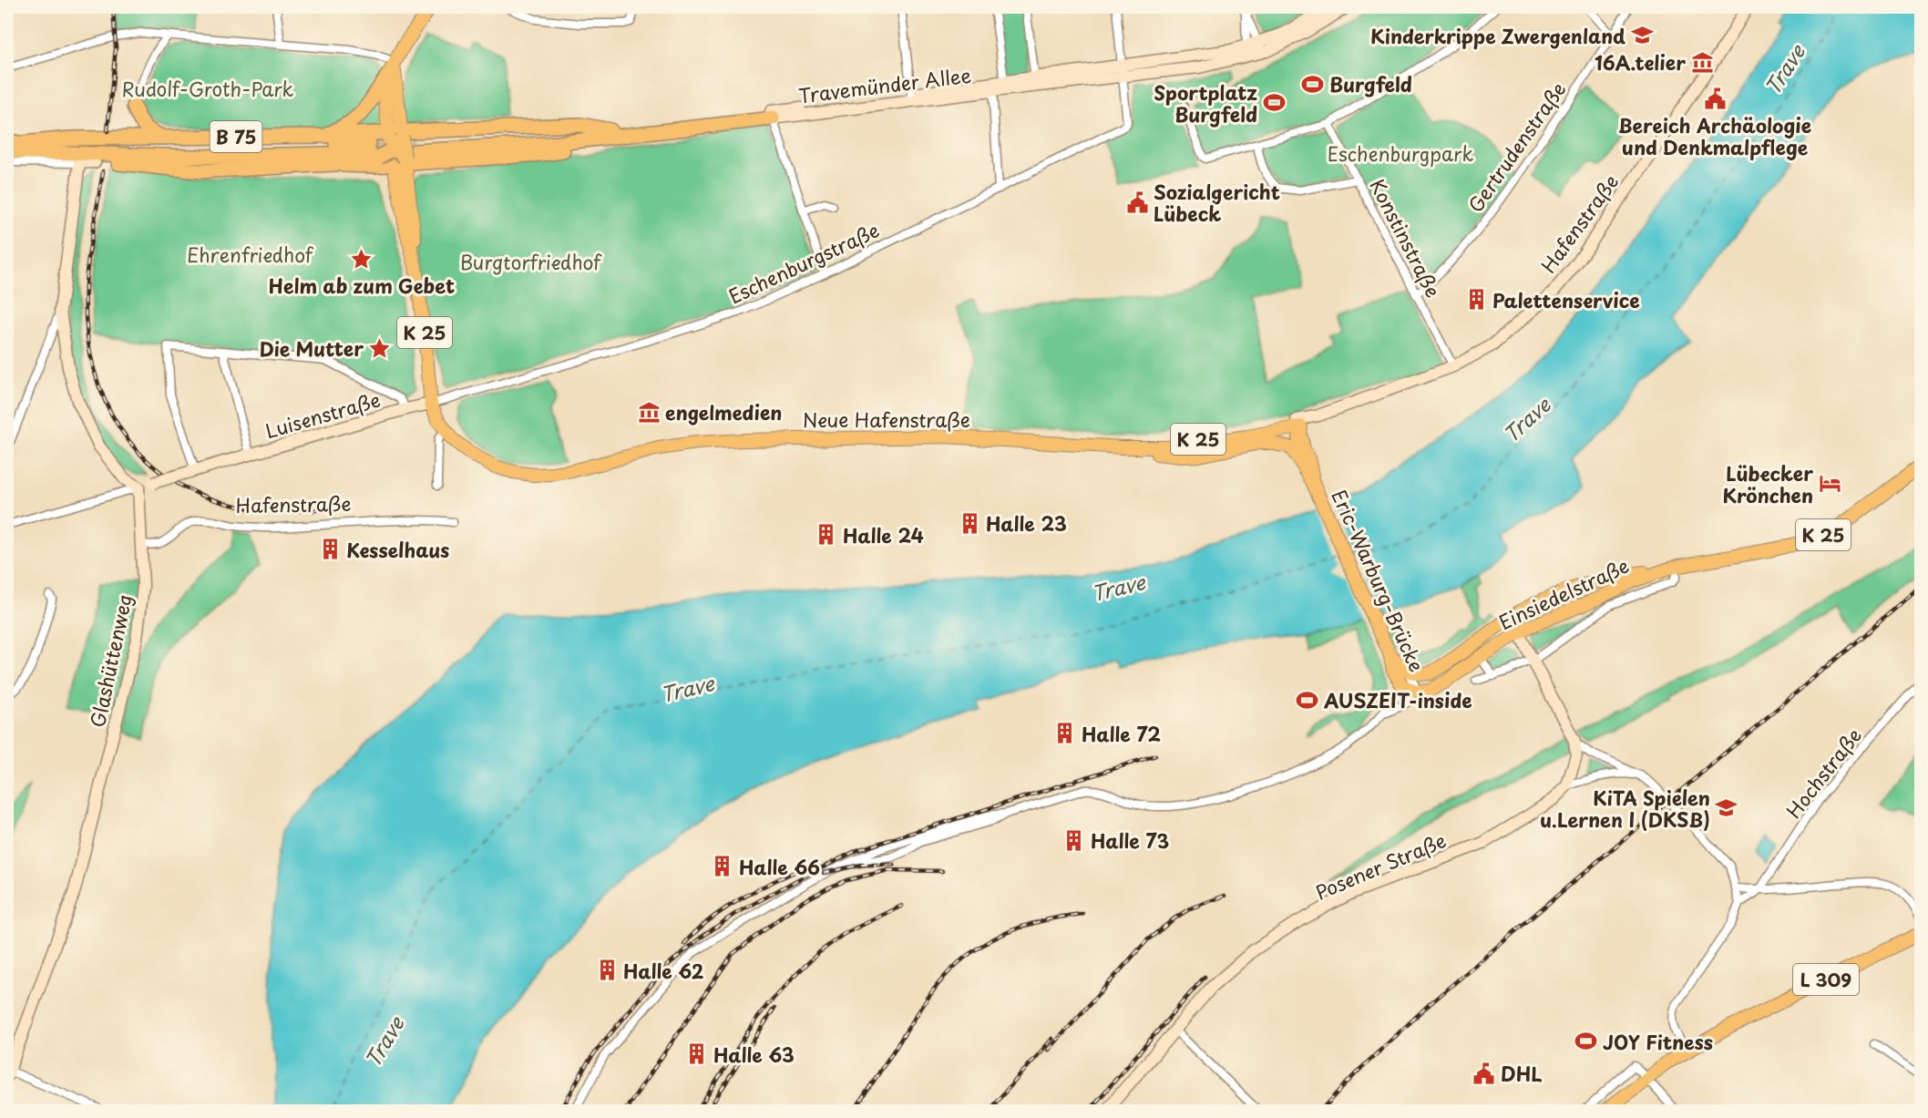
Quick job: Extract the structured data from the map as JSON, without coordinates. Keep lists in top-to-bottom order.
{
  "streets": {
    "highway": ["Travemünder Allee", "B 75"],
    "main road": [
      "Hafenstraße",
      "K 25",
      "Neue Hafenstraße",
      "Eric-Warburg-Brücke",
      "Einsiedelstraße",
      "L 309"
    ],
    "street": [
      "Gertrudenstraße",
      "Konstinstraße",
      "Eschenburgstraße",
      "Luisenstraße",
      "Glashüttenweg",
      "Hochstraße",
      "Posener Straße"
    ]
  },
  "crossings": [
    ["Travemünder Allee", "Eschenburgstraße"],
    ["B 75", "K 25"],
    ["Gertrudenstraße", "Konstinstraße"],
    ["Hafenstraße", "Konstinstraße"],
    ["Hafenstraße", "K 25"],
    ["Hafenstraße", "Neue Hafenstraße"],
    ["Hafenstraße", "Eric-Warburg-Brücke"],
    ["Hafenstraße", "Glashüttenweg"],
    ["Eschenburgstraße", "K 25"],
    ["Eschenburgstraße", "Luisenstraße"],
    ["Eschenburgstraße", "Neue Hafenstraße"],
    ["K 25", "Luisenstraße"],
    ["K 25", "Neue Hafenstraße"],
    ["K 25", "Eric-Warburg-Brücke"],
    ["K 25", "Einsiedelstraße"],
    ["Luisenstraße", "Neue Hafenstraße"],
    ["Luisenstraße", "Glashüttenweg"],
    ["Neue Hafenstraße", "Eric-Warburg-Brücke"],
    ["Eric-Warburg-Brücke", "Einsiedelstraße"]
  ],
  "water": ["Trave"],
  "parks": [
    "Rudolf-Groth-Park",
    "Eschenburgpark",
    "Ehrenfriedhof",
    "Burgtorfriedhof"
  ],
  "places": {
    "school or university": ["Kinderkrippe Zwergenland", "KiTA Spielen u.Lernen I (DKSB)"],
    "museum": ["16A.telier", "engelmedien"],
    "sports": [
      "Burgfeld",
      "Sportplatz Burgfeld",
      "AUSZEIT-inside",
      "JOY Fitness"
    ],
    "public building": ["Bereich Archäologie und Denkmalpflege", "Sozialgericht Lübeck", "DHL"],
    "place": ["Helm ab zum Gebet", "Die Mutter"],
    "building": [
      "Palettenservice",
      "Halle 23",
      "Halle 24",
      "Kesselhaus",
      "Halle 72",
      "Halle 73",
      "Halle 66",
      "Halle 62",
      "Halle 63"
    ],
    "hotel": ["Lübecker Krönchen"]
  }
}
